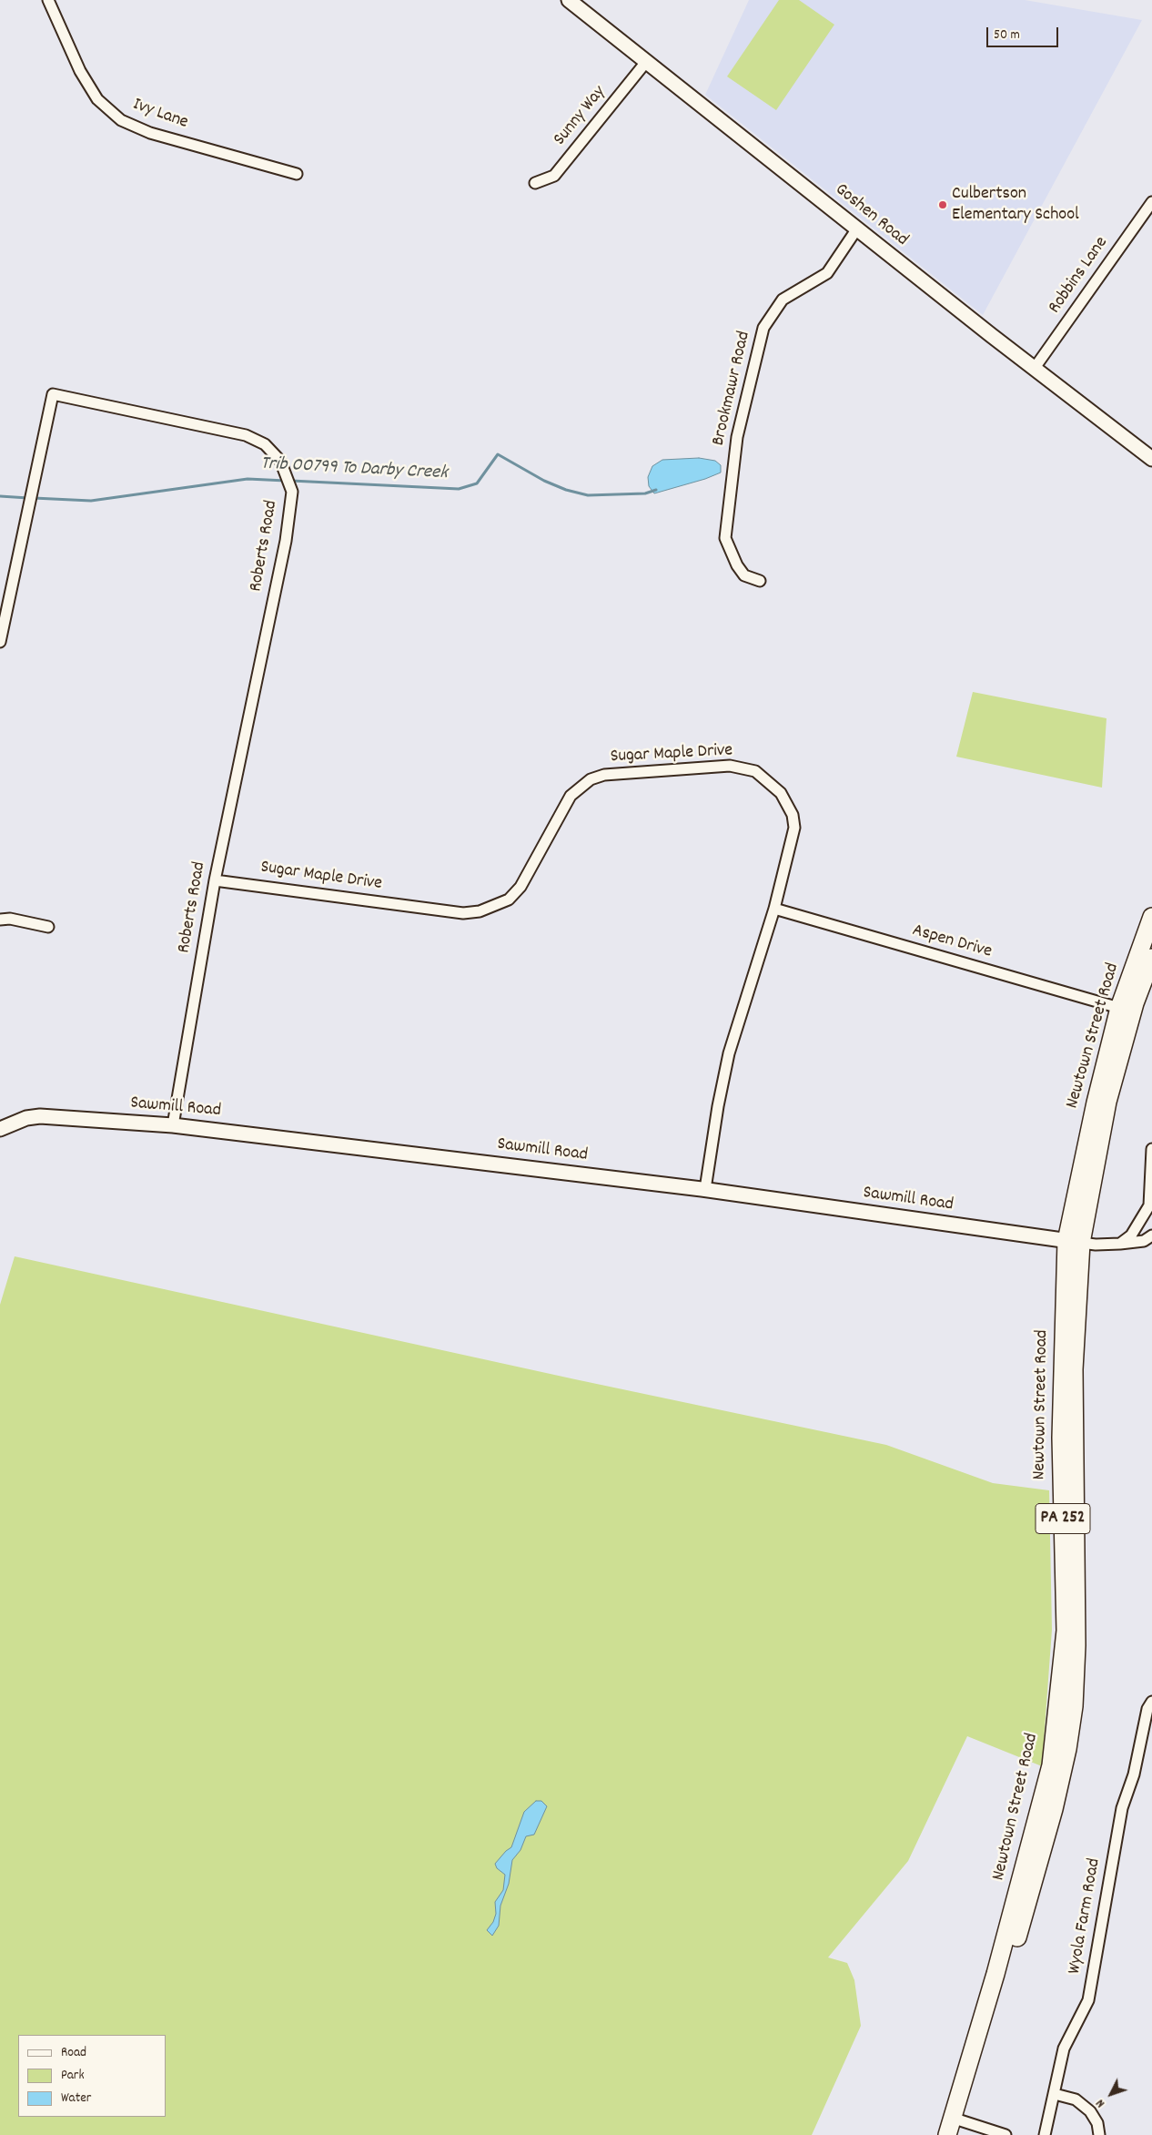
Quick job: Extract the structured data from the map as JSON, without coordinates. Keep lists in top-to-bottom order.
{
  "streets": {
    "main road": ["Newtown Street Road", "PA 252"],
    "street": [
      "Ivy Lane",
      "Sunny Way",
      "Goshen Road",
      "Robbins Lane",
      "Brookmawr Road",
      "Roberts Road",
      "Sugar Maple Drive",
      "Aspen Drive",
      "Sawmill Road",
      "Wyola Farm Road"
    ]
  },
  "crossings": [
    ["Sunny Way", "Goshen Road"],
    ["Goshen Road", "Robbins Lane"],
    ["Goshen Road", "Brookmawr Road"],
    ["Roberts Road", "Sugar Maple Drive"],
    ["Roberts Road", "Sawmill Road"],
    ["Sugar Maple Drive", "Aspen Drive"],
    ["Sugar Maple Drive", "Sawmill Road"],
    ["Aspen Drive", "Newtown Street Road"],
    ["Newtown Street Road", "Sawmill Road"]
  ],
  "water": ["Trib 00799 To Darby Creek"],
  "places": ["Culbertson Elementary School"],
  "legend": ["Road", "Park", "Water"],
  "scale_bar": "50 m",
  "north": "bottom left"
}
